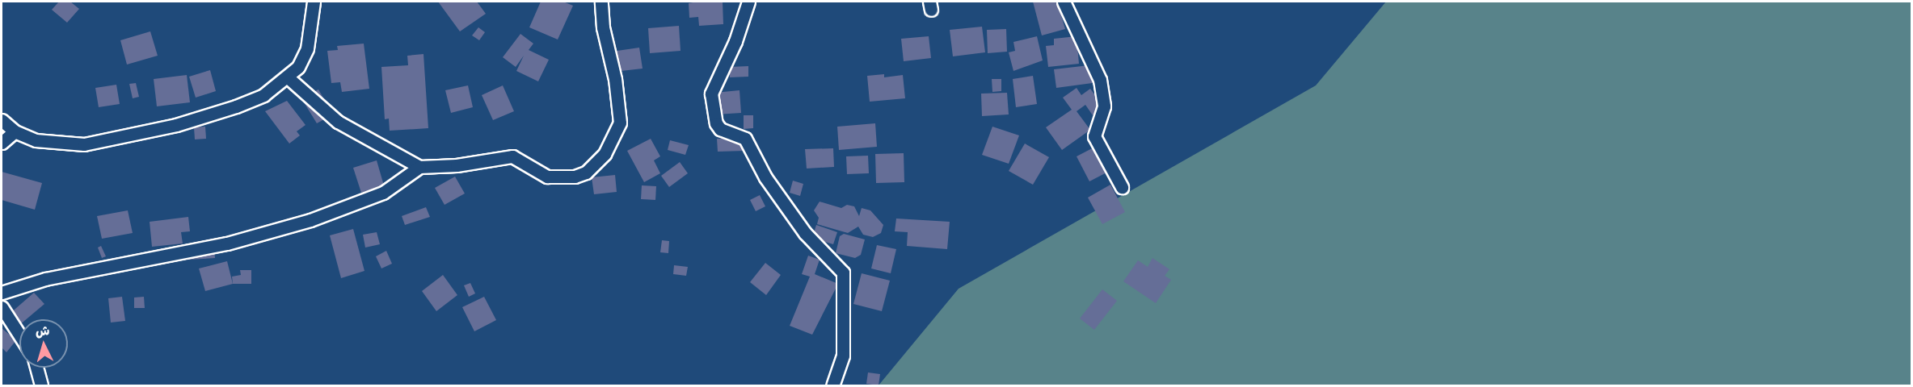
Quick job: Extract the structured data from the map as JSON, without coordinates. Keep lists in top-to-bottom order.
{
  "north": "top"
}
